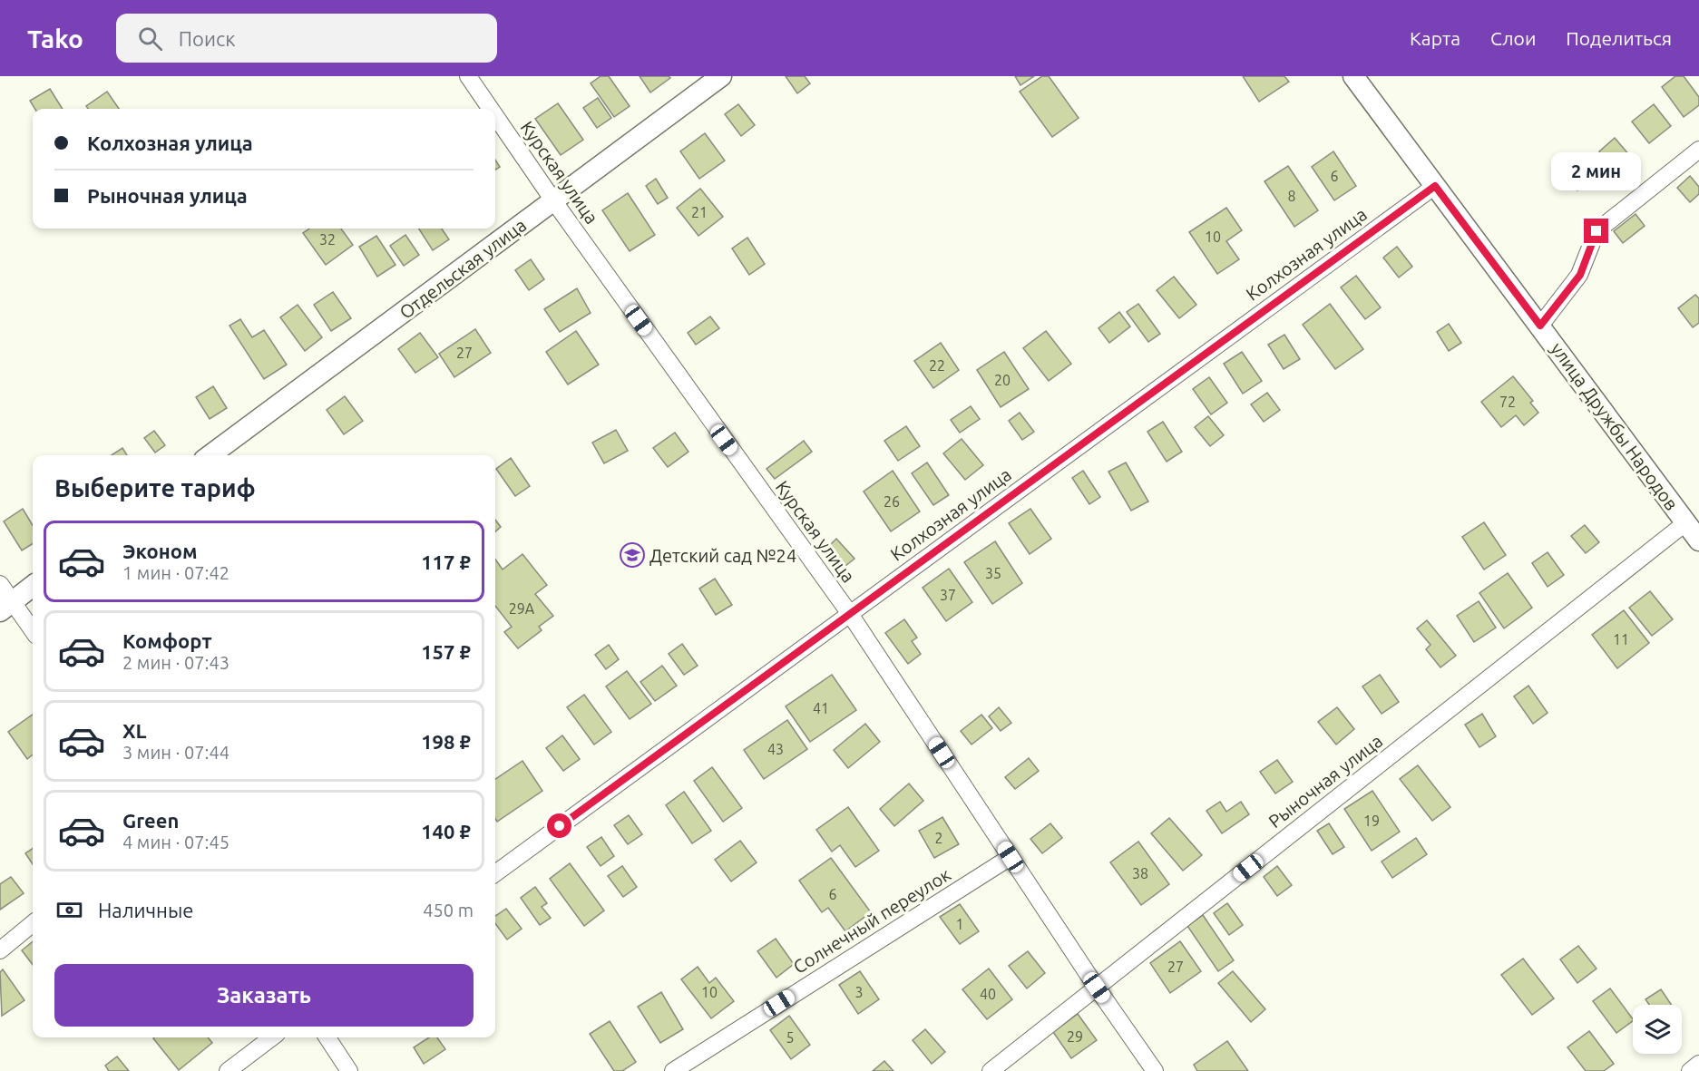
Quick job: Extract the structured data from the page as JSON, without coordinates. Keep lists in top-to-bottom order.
{
  "streets": {
    "street": [
      "Курская улица",
      "Колхозная улица",
      "Отдельская улица",
      "улица Дружбы Народов",
      "Рыночная улица",
      "Солнечный переулок"
    ]
  },
  "crossings": [
    ["Курская улица", "Колхозная улица"],
    ["Курская улица", "Отдельская улица"],
    ["Курская улица", "Рыночная улица"],
    ["Курская улица", "Солнечный переулок"],
    ["Колхозная улица", "улица Дружбы Народов"],
    ["улица Дружбы Народов", "Рыночная улица"]
  ],
  "places": {
    "school or university": ["Детский сад №24"]
  },
  "house_numbers": [
    "6",
    "8",
    "21",
    "10",
    "32",
    "27",
    "22",
    "20",
    "72",
    "26",
    "35",
    "37",
    "29А",
    "11",
    "41",
    "43",
    "19",
    "2",
    "38",
    "6",
    "1",
    "27",
    "10",
    "3",
    "40",
    "29",
    "5"
  ],
  "page": {
    "header": "Tako",
    "search": "Поиск",
    "nav": ["Карта", "Слои", "Поделиться"],
    "banner": ["Колхозная улица", "Рыночная улица"],
    "bubble": "2 мин",
    "heading": "Выберите тариф",
    "list": [
      {
        "name": "Эконом",
        "note": "1 мин · 07:42",
        "value": "117 ₽"
      },
      {
        "name": "Комфорт",
        "note": "2 мин · 07:43",
        "value": "157 ₽"
      },
      {
        "name": "XL",
        "note": "3 мин · 07:44",
        "value": "198 ₽"
      },
      {
        "name": "Green",
        "note": "4 мин · 07:45",
        "value": "140 ₽"
      }
    ],
    "pay": ["Наличные", "450 m"],
    "buttons": "Заказать"
  }
}
